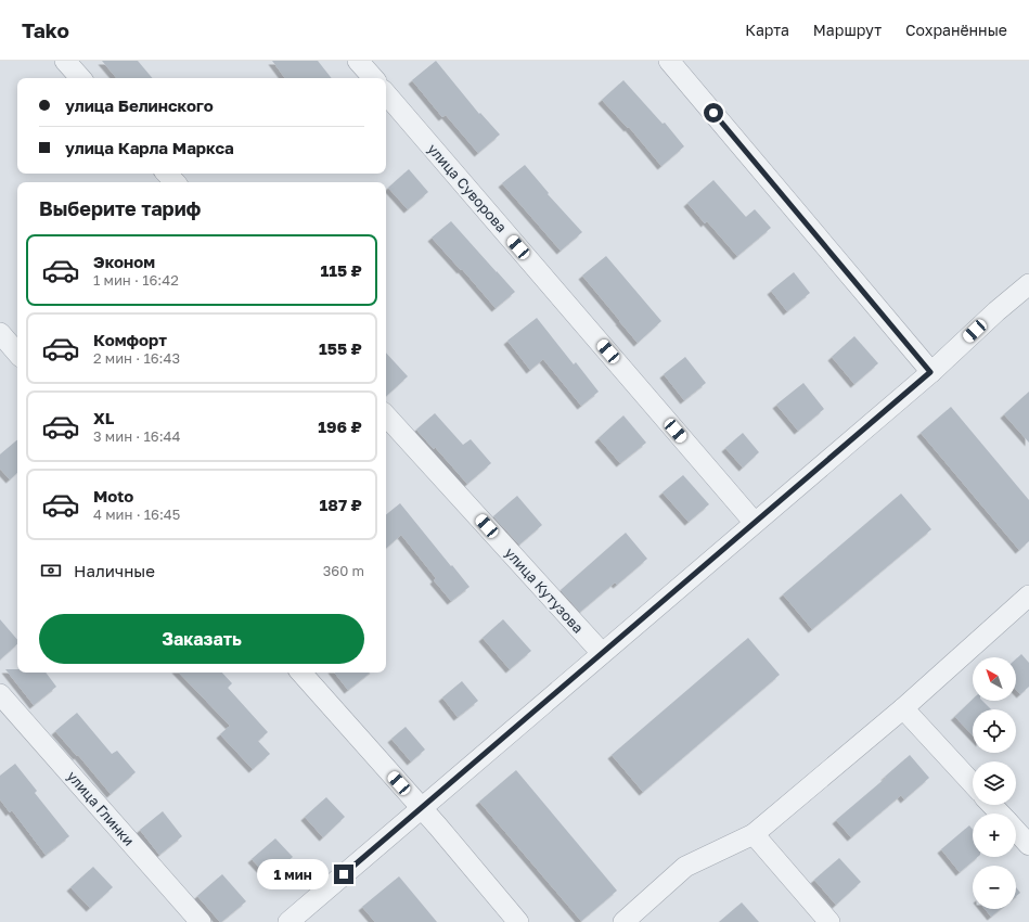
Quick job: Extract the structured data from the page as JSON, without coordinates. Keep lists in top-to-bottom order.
{
  "streets": {
    "street": ["улица Суворова", "улица Кутузова", "улица Глинки"]
  },
  "north": "top left",
  "page": {
    "header": "Tako",
    "nav": ["Карта", "Маршрут", "Сохранённые"],
    "banner": ["улица Белинского", "улица Карла Маркса"],
    "heading": "Выберите тариф",
    "list": [
      {
        "name": "Эконом",
        "note": "1 мин · 16:42",
        "value": "115 ₽"
      },
      {
        "name": "Комфорт",
        "note": "2 мин · 16:43",
        "value": "155 ₽"
      },
      {
        "name": "XL",
        "note": "3 мин · 16:44",
        "value": "196 ₽"
      },
      {
        "name": "Moto",
        "note": "4 мин · 16:45",
        "value": "187 ₽"
      }
    ],
    "pay": ["Наличные", "360 m"],
    "buttons": "Заказать",
    "map_buttons": ["+", "−"],
    "bubble": "1 мин"
  }
}
